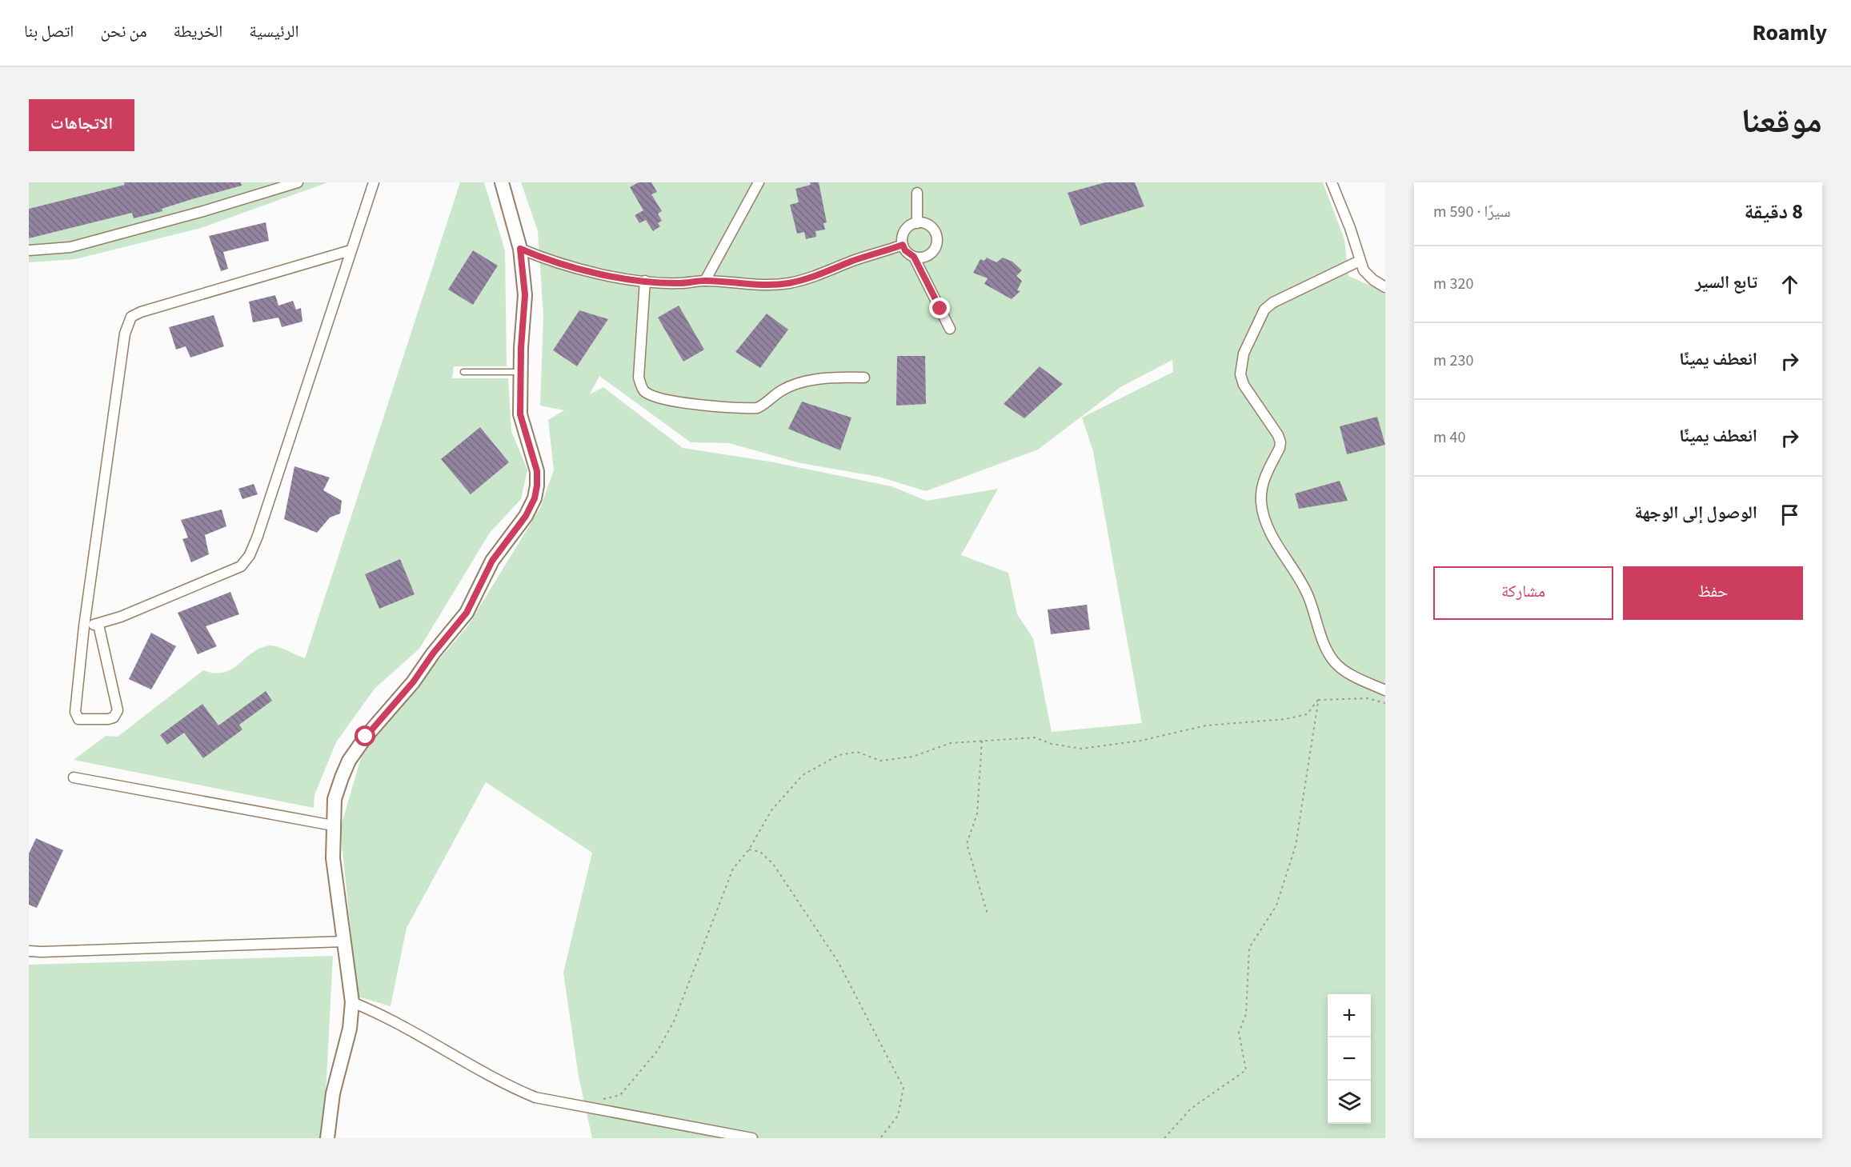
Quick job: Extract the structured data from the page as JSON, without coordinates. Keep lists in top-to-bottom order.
{
  "page": {
    "header": "Roamly",
    "nav": [
      "الرئيسية",
      "الخريطة",
      "من نحن",
      "اتصل بنا"
    ],
    "title": "موقعنا",
    "buttons": [
      "الاتجاهات",
      ["حفظ", "مشاركة"]
    ],
    "heading": ["8 دقيقة", "سيرًا · 590 m"],
    "list": [
      ["تابع السير", "320 m"],
      ["انعطف يمينًا", "230 m"],
      ["انعطف يمينًا", "40 m"],
      "الوصول إلى الوجهة"
    ],
    "map_buttons": ["+", "−"]
  }
}
